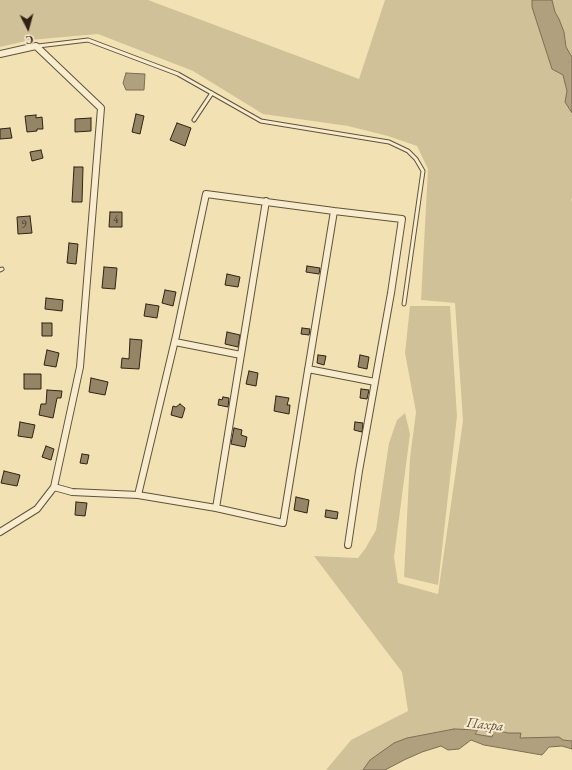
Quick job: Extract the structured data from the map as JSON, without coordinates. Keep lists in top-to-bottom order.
{
  "water": ["Пахра"],
  "house_numbers": ["4", "9"],
  "north": "bottom"
}
